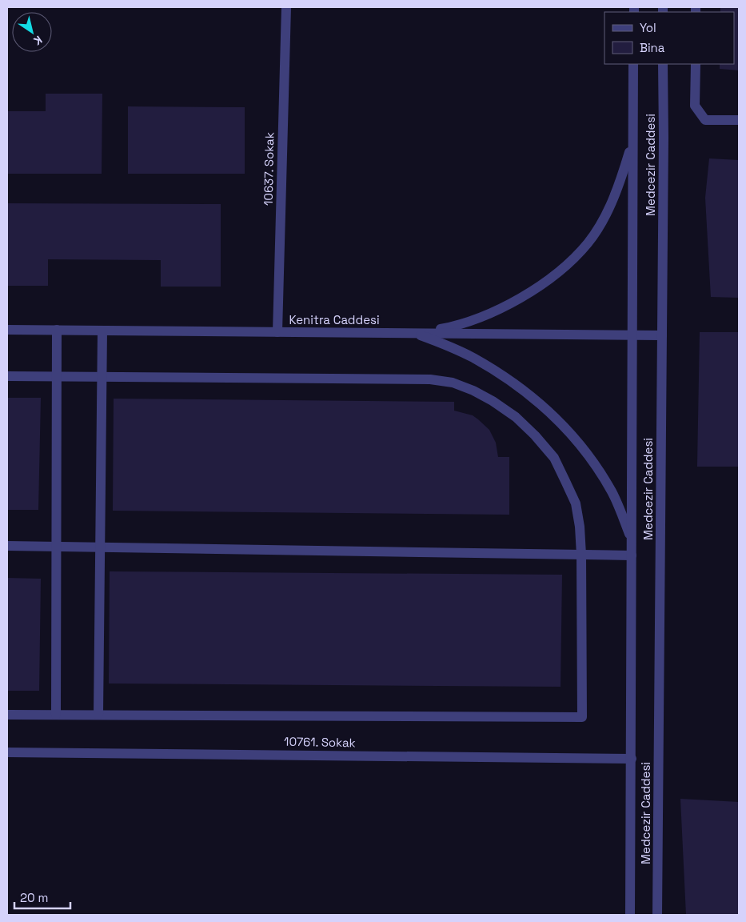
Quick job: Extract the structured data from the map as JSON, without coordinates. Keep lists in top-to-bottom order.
{
  "streets": {
    "street": [
      "Medcezir Caddesi",
      "10637. Sokak",
      "Kenitra Caddesi",
      "10761. Sokak"
    ]
  },
  "crossings": [
    ["Medcezir Caddesi", "Kenitra Caddesi"],
    ["Medcezir Caddesi", "10761. Sokak"],
    ["10637. Sokak", "Kenitra Caddesi"]
  ],
  "legend": ["Yol", "Bina"],
  "scale_bar": "20 m",
  "north": "bottom right"
}
